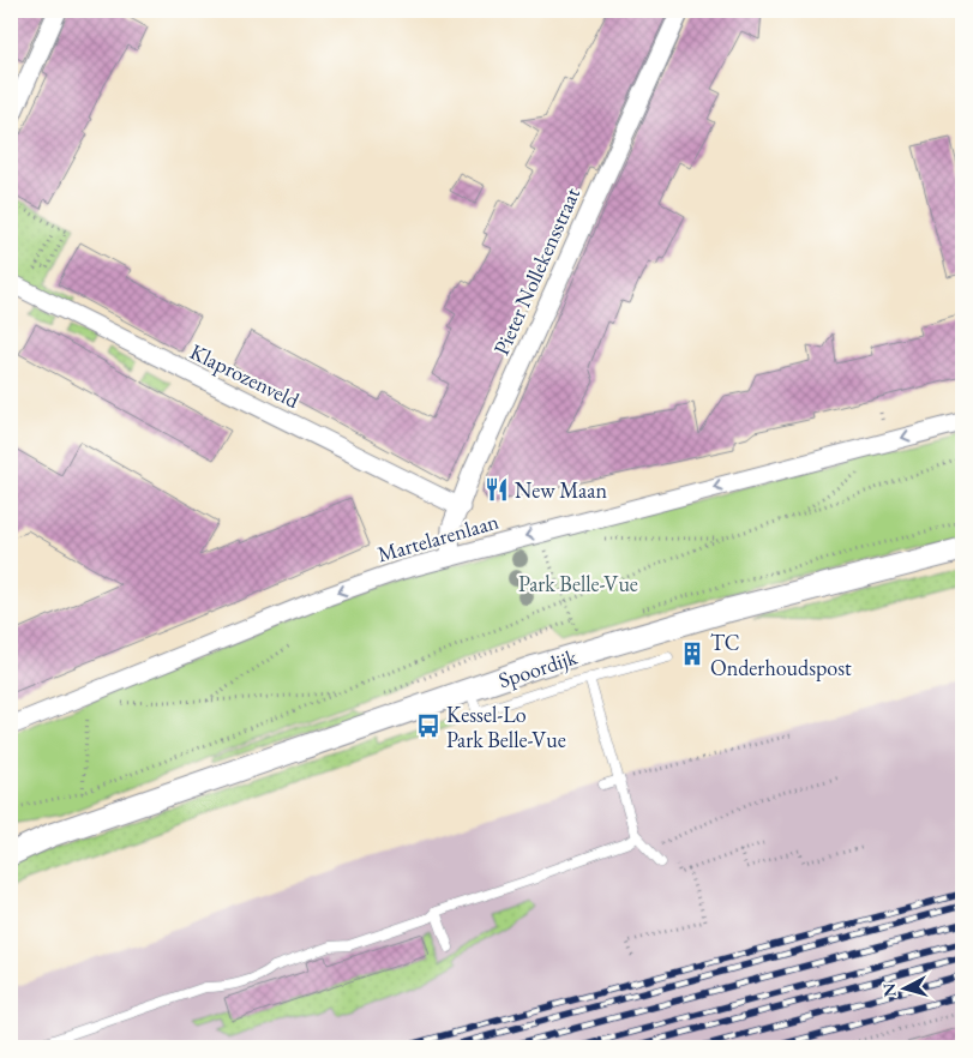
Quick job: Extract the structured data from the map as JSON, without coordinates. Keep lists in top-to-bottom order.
{
  "streets": {
    "street": [
      "Pieter Nollekensstraat",
      "Klaprozenveld",
      "Martelarenlaan",
      "Spoordijk"
    ]
  },
  "crossings": [
    ["Pieter Nollekensstraat", "Klaprozenveld"],
    ["Pieter Nollekensstraat", "Martelarenlaan"]
  ],
  "one_way": ["Martelarenlaan"],
  "parks": ["Park Belle-Vue"],
  "places": {
    "restaurant": ["New Maan"],
    "building": ["TC Onderhoudspost"],
    "bus stop": ["Kessel-Lo Park Belle-Vue"]
  },
  "north": "left"
}
